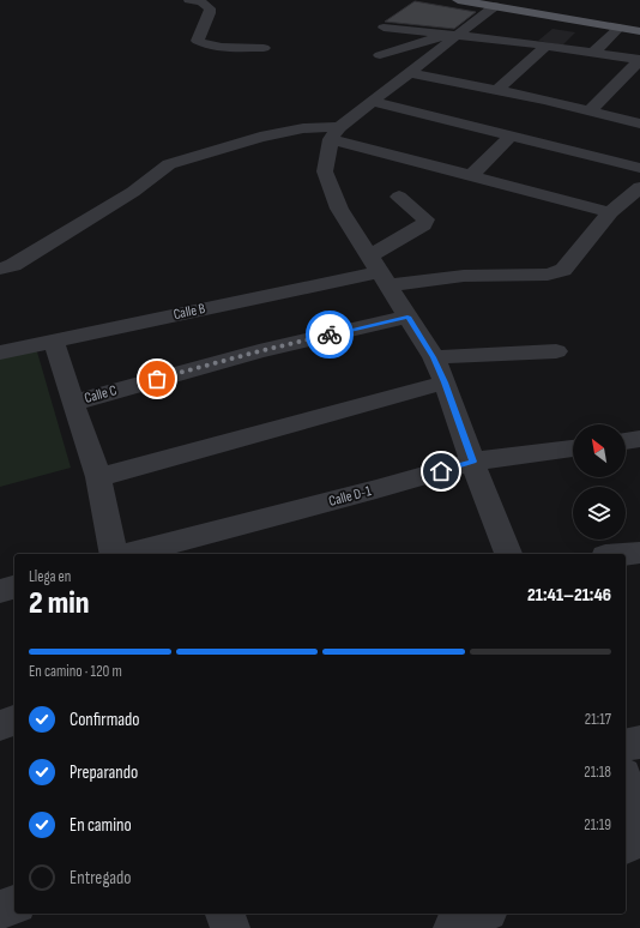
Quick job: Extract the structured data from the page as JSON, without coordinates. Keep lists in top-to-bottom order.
{
  "streets": {
    "street": ["Calle B", "Calle C", "Calle D-1"]
  },
  "north": "top left",
  "page": {
    "heading": ["2 min", "Llega en", "21:41–21:46"],
    "bar": "En camino · 120 m",
    "list": [
      ["Confirmado", "21:17"],
      ["Preparando", "21:18"],
      ["En camino", "21:19"],
      "Entregado"
    ]
  }
}
